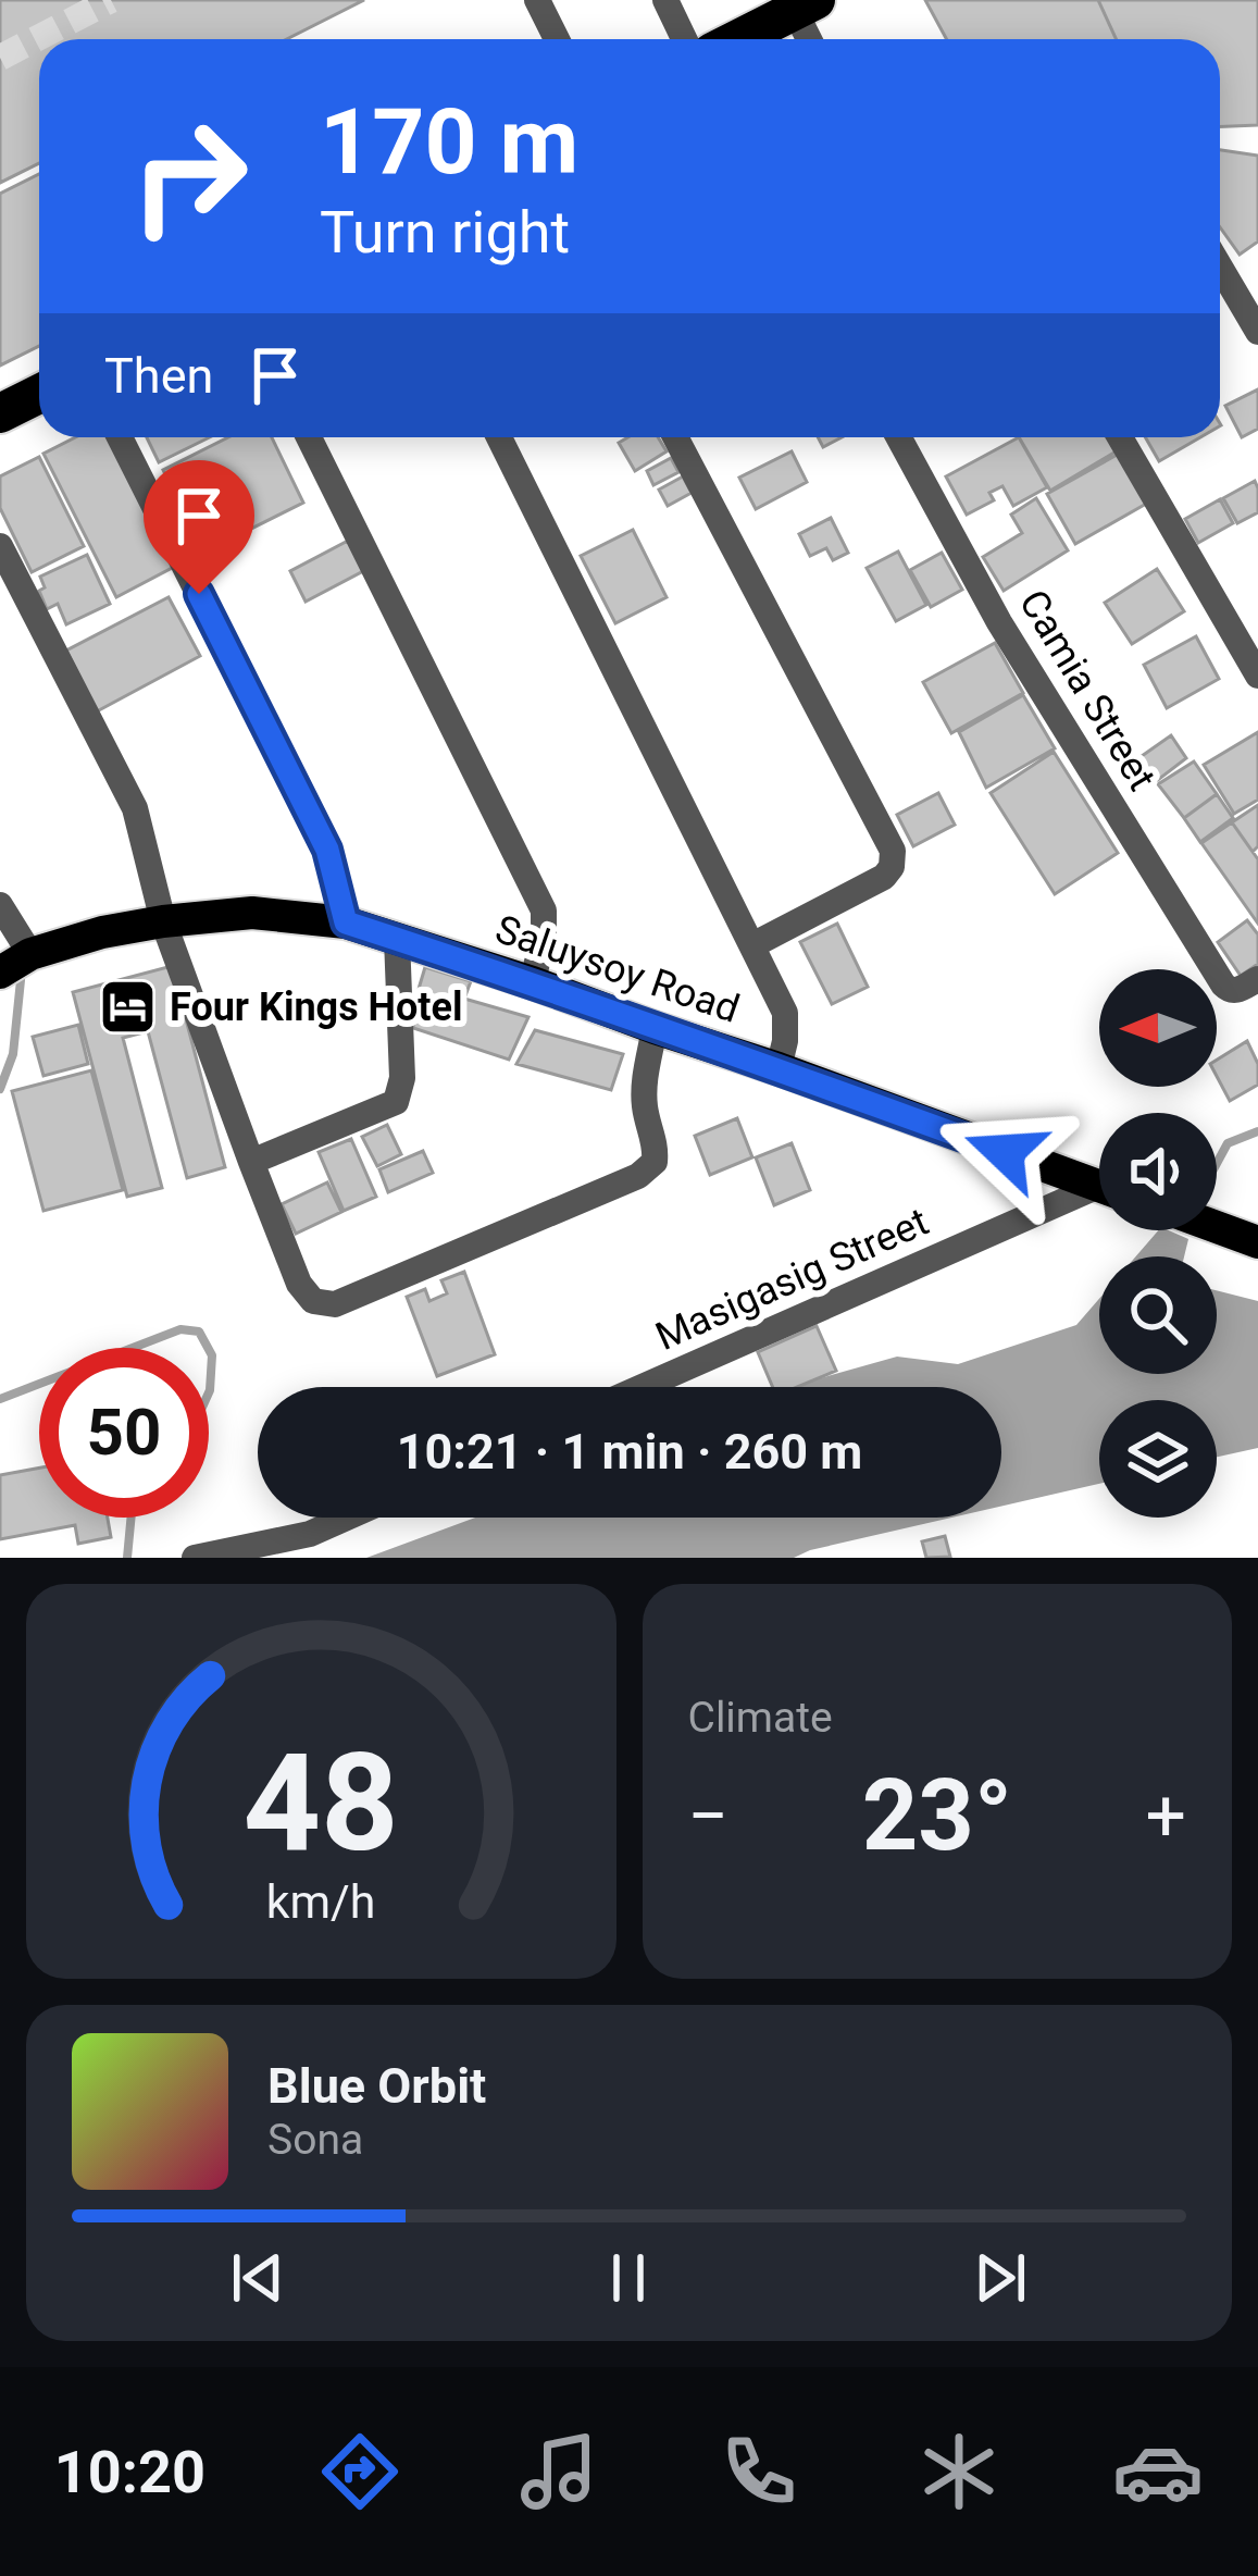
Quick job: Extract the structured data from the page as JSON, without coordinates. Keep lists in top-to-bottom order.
{
  "streets": {
    "main road": ["Saluysoy Road"],
    "street": ["Camia Street", "Masigasig Street"]
  },
  "places": {
    "hotel": ["Four Kings Hotel"]
  },
  "north": "left",
  "page": {
    "turn": ["170 m", "Turn right"],
    "then": "Then",
    "limit": "50",
    "trip": "10:21 · 1 min · 260 m",
    "tile": "Climate",
    "heat": ["−", "23°", "+"],
    "song": ["Blue Orbit", "Sona"],
    "tabs": "10:20",
    "gauge": ["48", "km/h"]
  }
}
